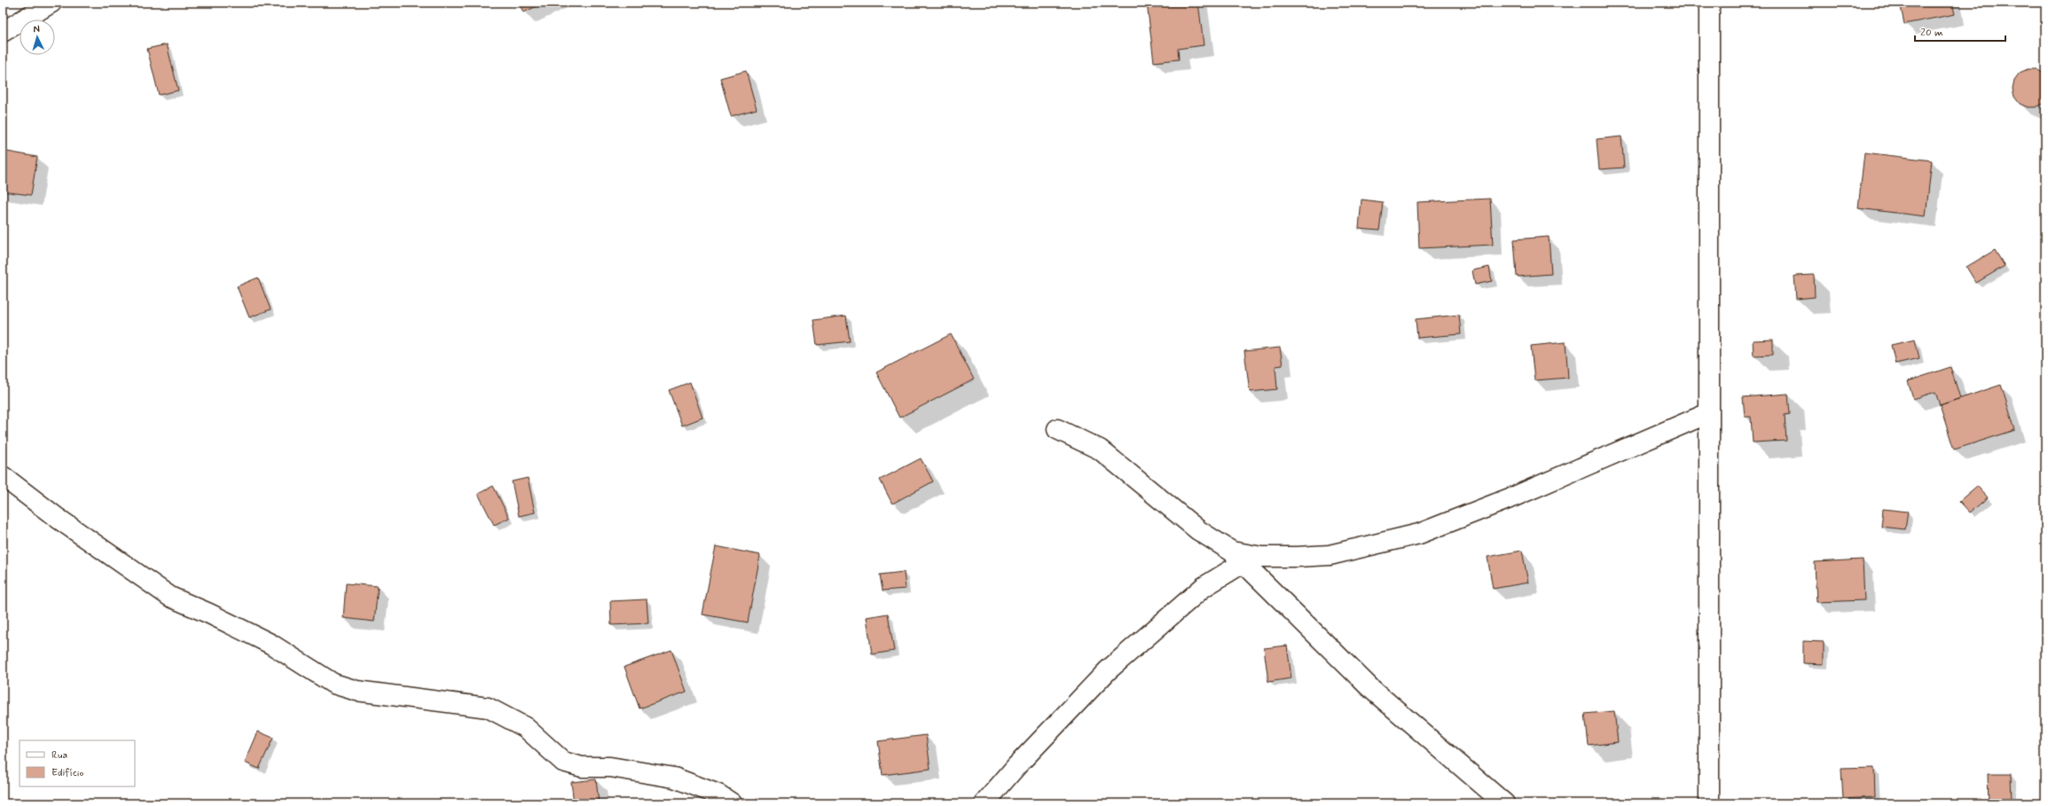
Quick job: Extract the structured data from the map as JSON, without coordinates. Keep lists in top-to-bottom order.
{
  "legend": ["Rua", "Edifício"],
  "scale_bar": "20 m",
  "north": "top"
}
